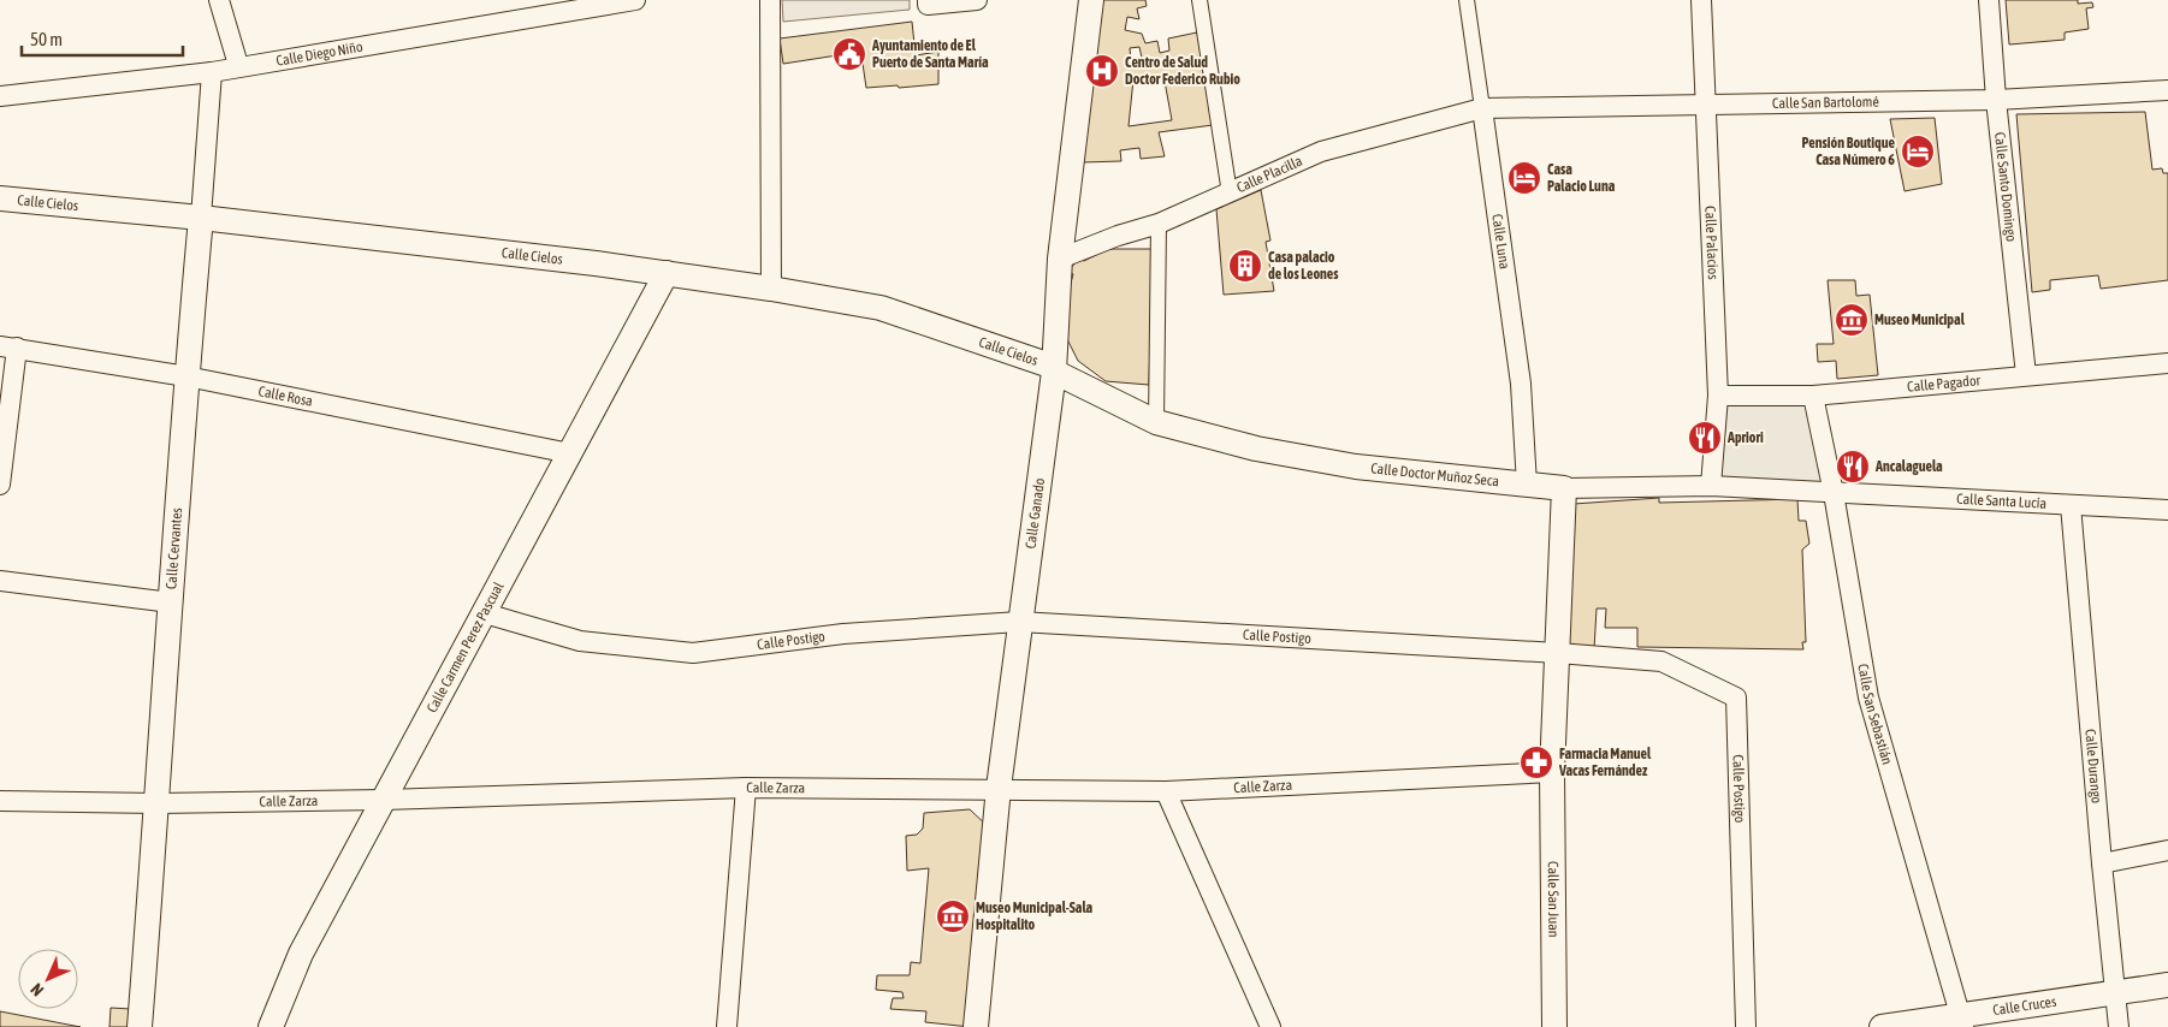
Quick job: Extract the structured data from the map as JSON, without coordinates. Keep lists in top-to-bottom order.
{
  "streets": {
    "street": [
      "Calle Diego Niño",
      "Calle San Bartolomé",
      "Calle Placilla",
      "Calle Santo Domingo",
      "Calle Cielos",
      "Calle Luna",
      "Calle Palacios",
      "Calle Pagador",
      "Calle Rosa",
      "Calle Doctor Muñoz Seca",
      "Calle Santa Lucía",
      "Calle Ganado",
      "Calle Cervantes",
      "Calle Postigo",
      "Calle Carmen Perez Pascual",
      "Calle San Sebastián",
      "Calle Durango",
      "Calle Zarza",
      "Calle San Juan",
      "Calle Cruces"
    ]
  },
  "crossings": [
    ["Calle Diego Niño", "Calle Cervantes"],
    ["Calle San Bartolomé", "Calle Placilla"],
    ["Calle San Bartolomé", "Calle Santo Domingo"],
    ["Calle San Bartolomé", "Calle Luna"],
    ["Calle San Bartolomé", "Calle Palacios"],
    ["Calle Placilla", "Calle Luna"],
    ["Calle Placilla", "Calle Ganado"],
    ["Calle Santo Domingo", "Calle Pagador"],
    ["Calle Cielos", "Calle Doctor Muñoz Seca"],
    ["Calle Cielos", "Calle Ganado"],
    ["Calle Cielos", "Calle Cervantes"],
    ["Calle Cielos", "Calle Carmen Perez Pascual"],
    ["Calle Luna", "Calle Doctor Muñoz Seca"],
    ["Calle Palacios", "Calle Pagador"],
    ["Calle Palacios", "Calle Doctor Muñoz Seca"],
    ["Calle Pagador", "Calle San Sebastián"],
    ["Calle Rosa", "Calle Cervantes"],
    ["Calle Rosa", "Calle Carmen Perez Pascual"],
    ["Calle Doctor Muñoz Seca", "Calle Santa Lucía"],
    ["Calle Doctor Muñoz Seca", "Calle Ganado"],
    ["Calle Doctor Muñoz Seca", "Calle San Sebastián"],
    ["Calle Santa Lucía", "Calle San Sebastián"],
    ["Calle Santa Lucía", "Calle Durango"],
    ["Calle Ganado", "Calle Postigo"],
    ["Calle Ganado", "Calle Zarza"],
    ["Calle Cervantes", "Calle Zarza"],
    ["Calle Postigo", "Calle Carmen Perez Pascual"],
    ["Calle Carmen Perez Pascual", "Calle Zarza"],
    ["Calle San Sebastián", "Calle Cruces"],
    ["Calle Durango", "Calle Cruces"],
    ["Calle Zarza", "Calle San Juan"]
  ],
  "places": {
    "public building": ["Ayuntamiento de El Puerto de Santa María"],
    "hospital": ["Centro de Salud Doctor Federico Rubio"],
    "hotel": ["Pensión Boutique Casa Número 6", "Casa Palacio Luna"],
    "building": ["Casa palacio de los Leones"],
    "museum": ["Museo Municipal", "Museo Municipal-Sala Hospitalito"],
    "restaurant": ["Apriori", "Ancalaguela"],
    "pharmacy": ["Farmacia Manuel Vacas Fernández"]
  },
  "scale_bar": "50 m",
  "north": "bottom left"
}
